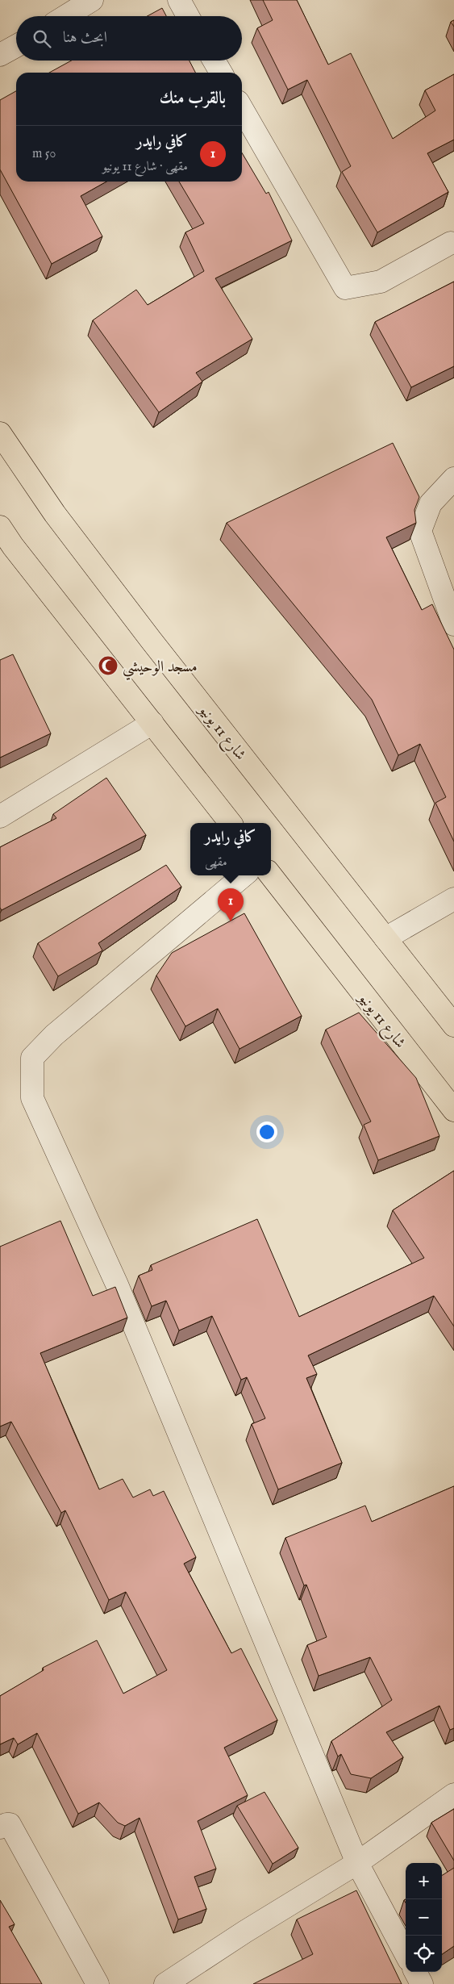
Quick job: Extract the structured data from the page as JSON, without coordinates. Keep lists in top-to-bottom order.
{
  "streets": {
    "highway": ["شارع 11 يونيو"]
  },
  "places": {
    "mosque": ["مسجد الوحيشي"]
  },
  "page": {
    "search": "ابحث هنا",
    "heading": "بالقرب منك",
    "list": [
      {
        "mark": "1",
        "name": "كافي رايدر",
        "note": "مقهى · شارع 11 يونيو",
        "value": "50 m"
      }
    ],
    "popup": ["كافي رايدر", "مقهى"],
    "pins": "1",
    "map_buttons": ["+", "−"]
  }
}
